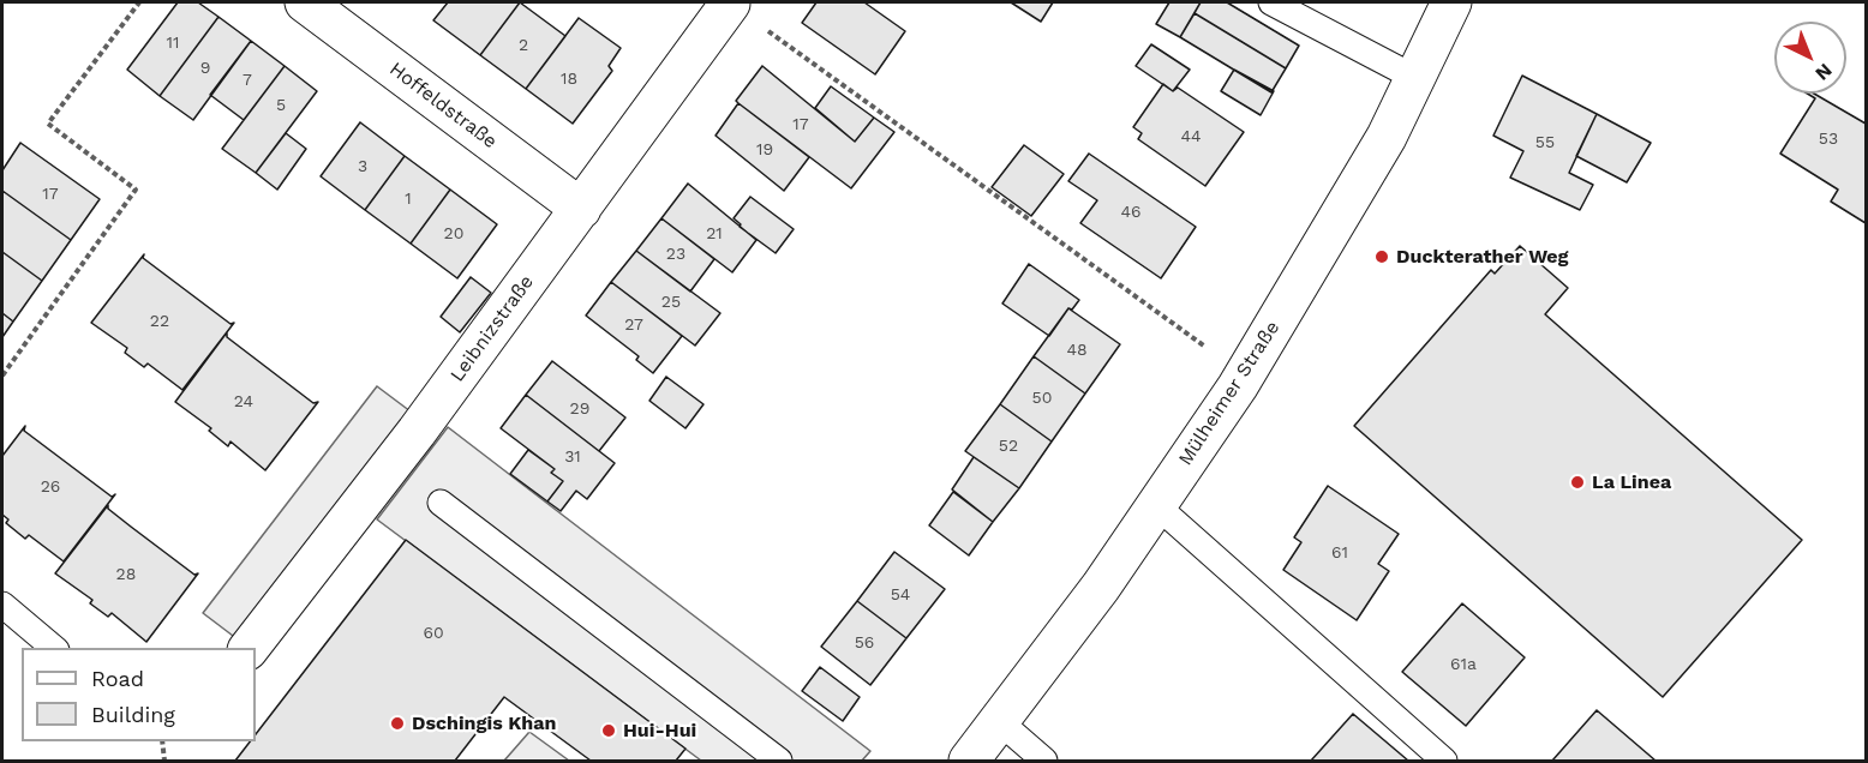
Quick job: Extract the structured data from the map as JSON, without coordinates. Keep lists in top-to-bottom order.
{
  "streets": {
    "street": ["Hoffeldstraße", "Leibnizstraße", "Mülheimer Straße"]
  },
  "crossings": [
    ["Hoffeldstraße", "Leibnizstraße"]
  ],
  "places": [
    "Duckterather Weg",
    "La Linea",
    "Dschingis Khan",
    "Hui-Hui"
  ],
  "house_numbers": [
    "11",
    "2",
    "9",
    "18",
    "7",
    "5",
    "17",
    "44",
    "53",
    "55",
    "19",
    "3",
    "17",
    "1",
    "46",
    "20",
    "21",
    "23",
    "25",
    "22",
    "27",
    "48",
    "50",
    "24",
    "29",
    "52",
    "31",
    "26",
    "61",
    "28",
    "54",
    "60",
    "56",
    "61a"
  ],
  "legend": ["Road", "Building"],
  "north": "bottom right"
}
